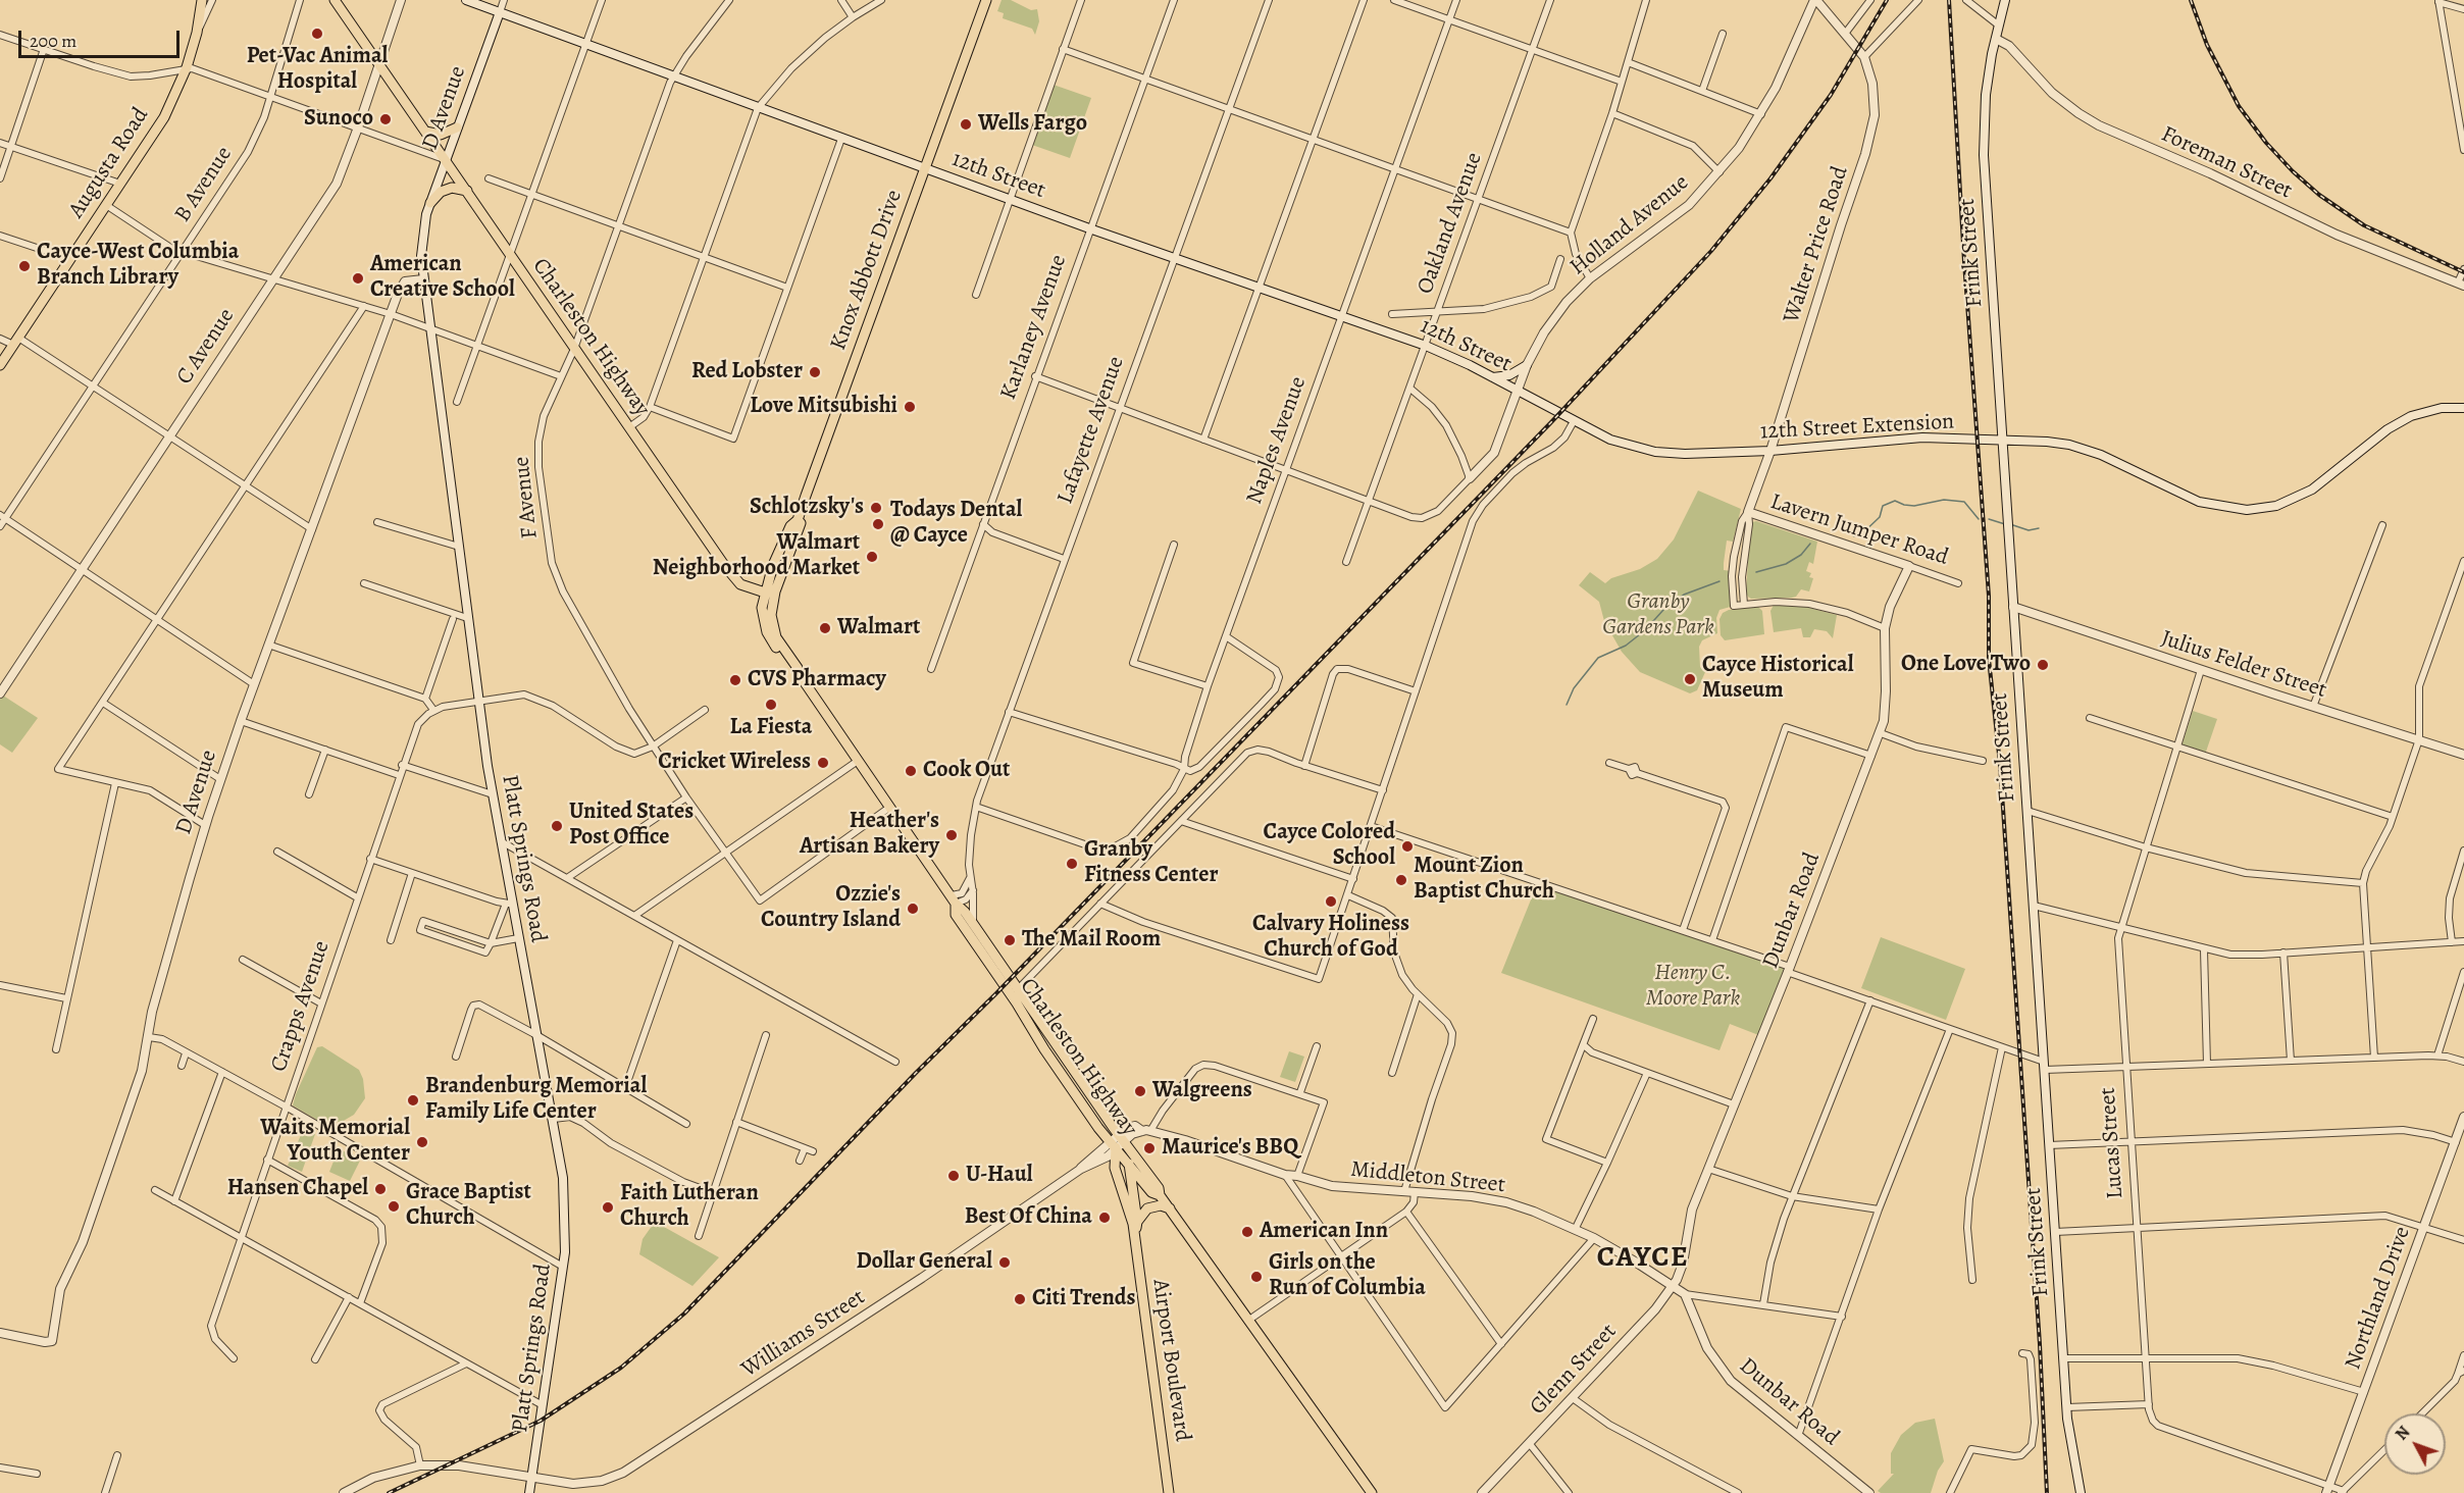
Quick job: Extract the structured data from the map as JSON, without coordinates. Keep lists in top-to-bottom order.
{
  "streets": {
    "main road": [
      "D Avenue",
      "Augusta Road",
      "12th Street",
      "Frink Street",
      "Knox Abbott Drive",
      "Charleston Highway",
      "12th Street Extension",
      "Platt Springs Road",
      "Airport Boulevard"
    ],
    "street": [
      "Foreman Street",
      "B Avenue",
      "Oakland Avenue",
      "Holland Avenue",
      "Walter Price Road",
      "Karlaney Avenue",
      "C Avenue",
      "Lafayette Avenue",
      "Naples Avenue",
      "F Avenue",
      "Lavern Jumper Road",
      "Julius Felder Street",
      "Dunbar Road",
      "Crapps Avenue",
      "Lucas Street",
      "Middleton Street",
      "Northland Drive",
      "Williams Street",
      "Glenn Street"
    ]
  },
  "crossings": [
    ["D Avenue", "12th Street"],
    ["D Avenue", "Charleston Highway"],
    ["D Avenue", "Platt Springs Road"],
    ["Foreman Street", "Frink Street"],
    ["12th Street", "Oakland Avenue"],
    ["12th Street", "Holland Avenue"],
    ["12th Street", "Knox Abbott Drive"],
    ["12th Street", "Karlaney Avenue"],
    ["12th Street", "12th Street Extension"],
    ["12th Street", "Lafayette Avenue"],
    ["12th Street", "Naples Avenue"],
    ["12th Street", "F Avenue"],
    ["Holland Avenue", "Walter Price Road"],
    ["Holland Avenue", "12th Street Extension"],
    ["Walter Price Road", "12th Street Extension"],
    ["Walter Price Road", "Lavern Jumper Road"],
    ["Frink Street", "12th Street Extension"],
    ["Frink Street", "Julius Felder Street"],
    ["Knox Abbott Drive", "Charleston Highway"],
    ["Charleston Highway", "C Avenue"],
    ["Charleston Highway", "Lafayette Avenue"],
    ["Charleston Highway", "F Avenue"],
    ["Charleston Highway", "Middleton Street"],
    ["Charleston Highway", "Williams Street"],
    ["Charleston Highway", "Airport Boulevard"],
    ["Lafayette Avenue", "Naples Avenue"],
    ["Lavern Jumper Road", "Dunbar Road"],
    ["Julius Felder Street", "Lucas Street"],
    ["Platt Springs Road", "Williams Street"],
    ["Dunbar Road", "Middleton Street"],
    ["Dunbar Road", "Glenn Street"],
    ["Lucas Street", "Northland Drive"],
    ["Middleton Street", "Williams Street"],
    ["Middleton Street", "Airport Boulevard"],
    ["Middleton Street", "Glenn Street"],
    ["Williams Street", "Airport Boulevard"]
  ],
  "districts": ["CAYCE"],
  "parks": ["Granby Gardens Park", "Henry C. Moore Park"],
  "places": [
    "Pet-Vac Animal Hospital",
    "Sunoco",
    "Wells Fargo",
    "Cayce-West Columbia Branch Library",
    "American Creative School",
    "Red Lobster",
    "Love Mitsubishi",
    "Schlotzsky's",
    "Todays Dental @ Cayce",
    "Walmart Neighborhood Market",
    "Walmart",
    "One Love Two",
    "Cayce Historical Museum",
    "CVS Pharmacy",
    "La Fiesta",
    "Cricket Wireless",
    "Cook Out",
    "United States Post Office",
    "Heather's Artisan Bakery",
    "Cayce Colored School",
    "Granby Fitness Center",
    "Mount Zion Baptist Church",
    "Calvary Holiness Church of God",
    "Ozzie's Country Island",
    "The Mail Room",
    "Walgreens",
    "Brandenburg Memorial Family Life Center",
    "Waits Memorial Youth Center",
    "Maurice's BBQ",
    "U-Haul",
    "Hansen Chapel",
    "Grace Baptist Church",
    "Faith Lutheran Church",
    "Best Of China",
    "American Inn",
    "Dollar General",
    "Girls on the Run of Columbia",
    "Citi Trends"
  ],
  "scale_bar": "200 m",
  "north": "top left"
}
